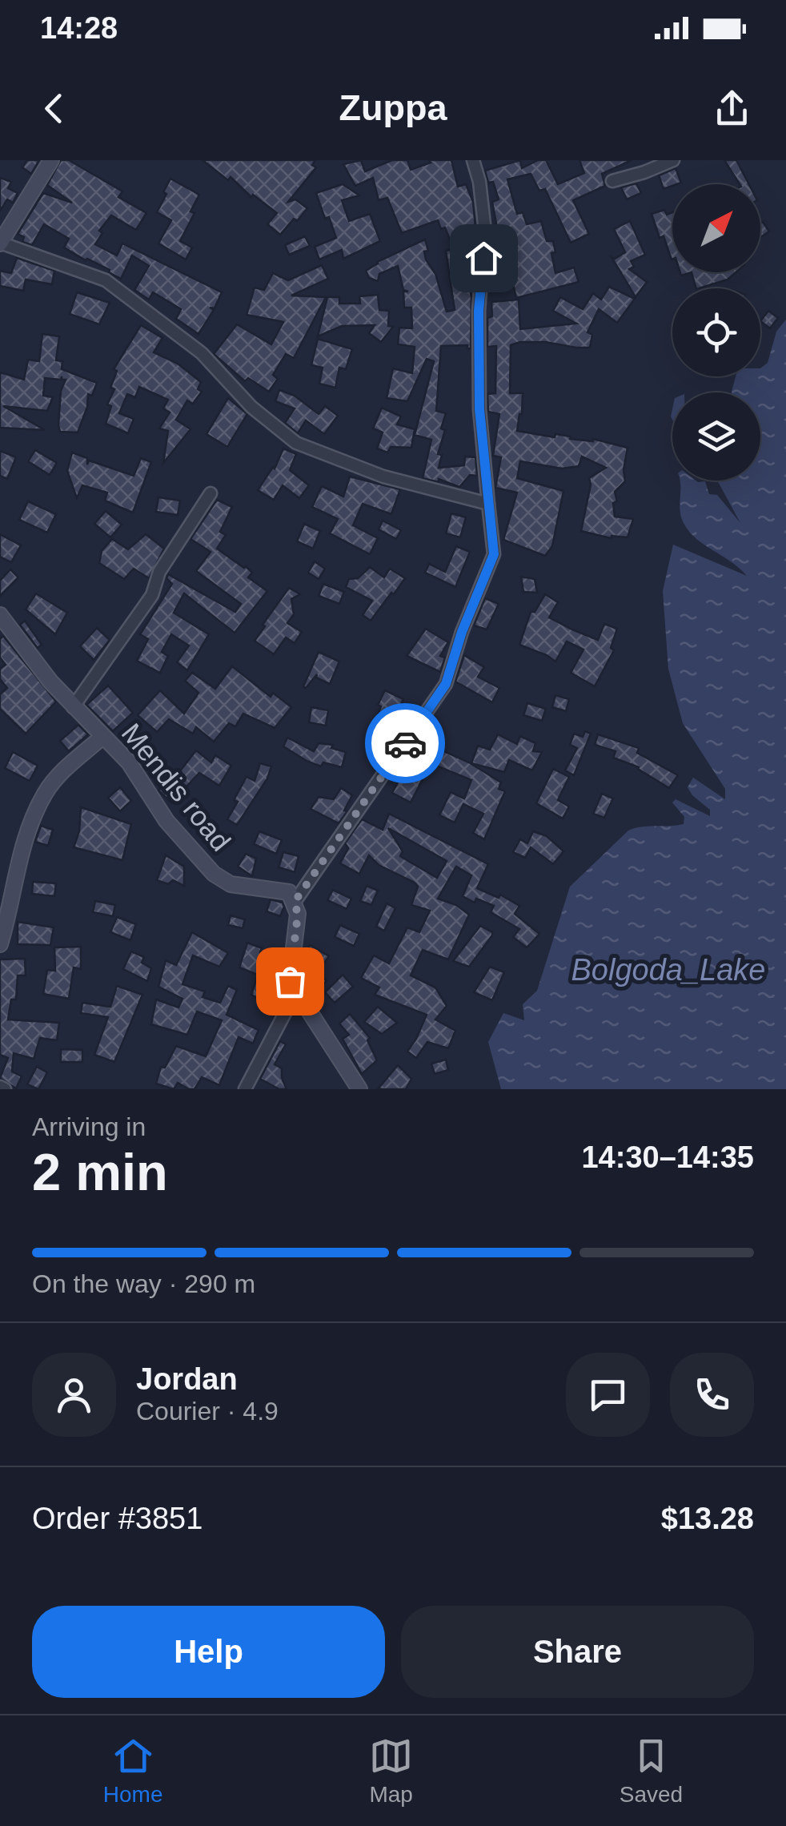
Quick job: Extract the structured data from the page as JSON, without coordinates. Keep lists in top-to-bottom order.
{
  "streets": {
    "street": ["Mendis road"]
  },
  "water": ["Bolgoda_Lake"],
  "north": "top right",
  "page": {
    "status": "14:28",
    "header": "Zuppa",
    "heading": ["2 min", "Arriving in", "14:30–14:35"],
    "panel": [
      "Jordan",
      "Courier · 4.9",
      "Order #3851",
      "$13.28"
    ],
    "bar": "On the way · 290 m",
    "buttons": ["Help", "Share"],
    "tabs": ["Home", "Map", "Saved"]
  }
}
